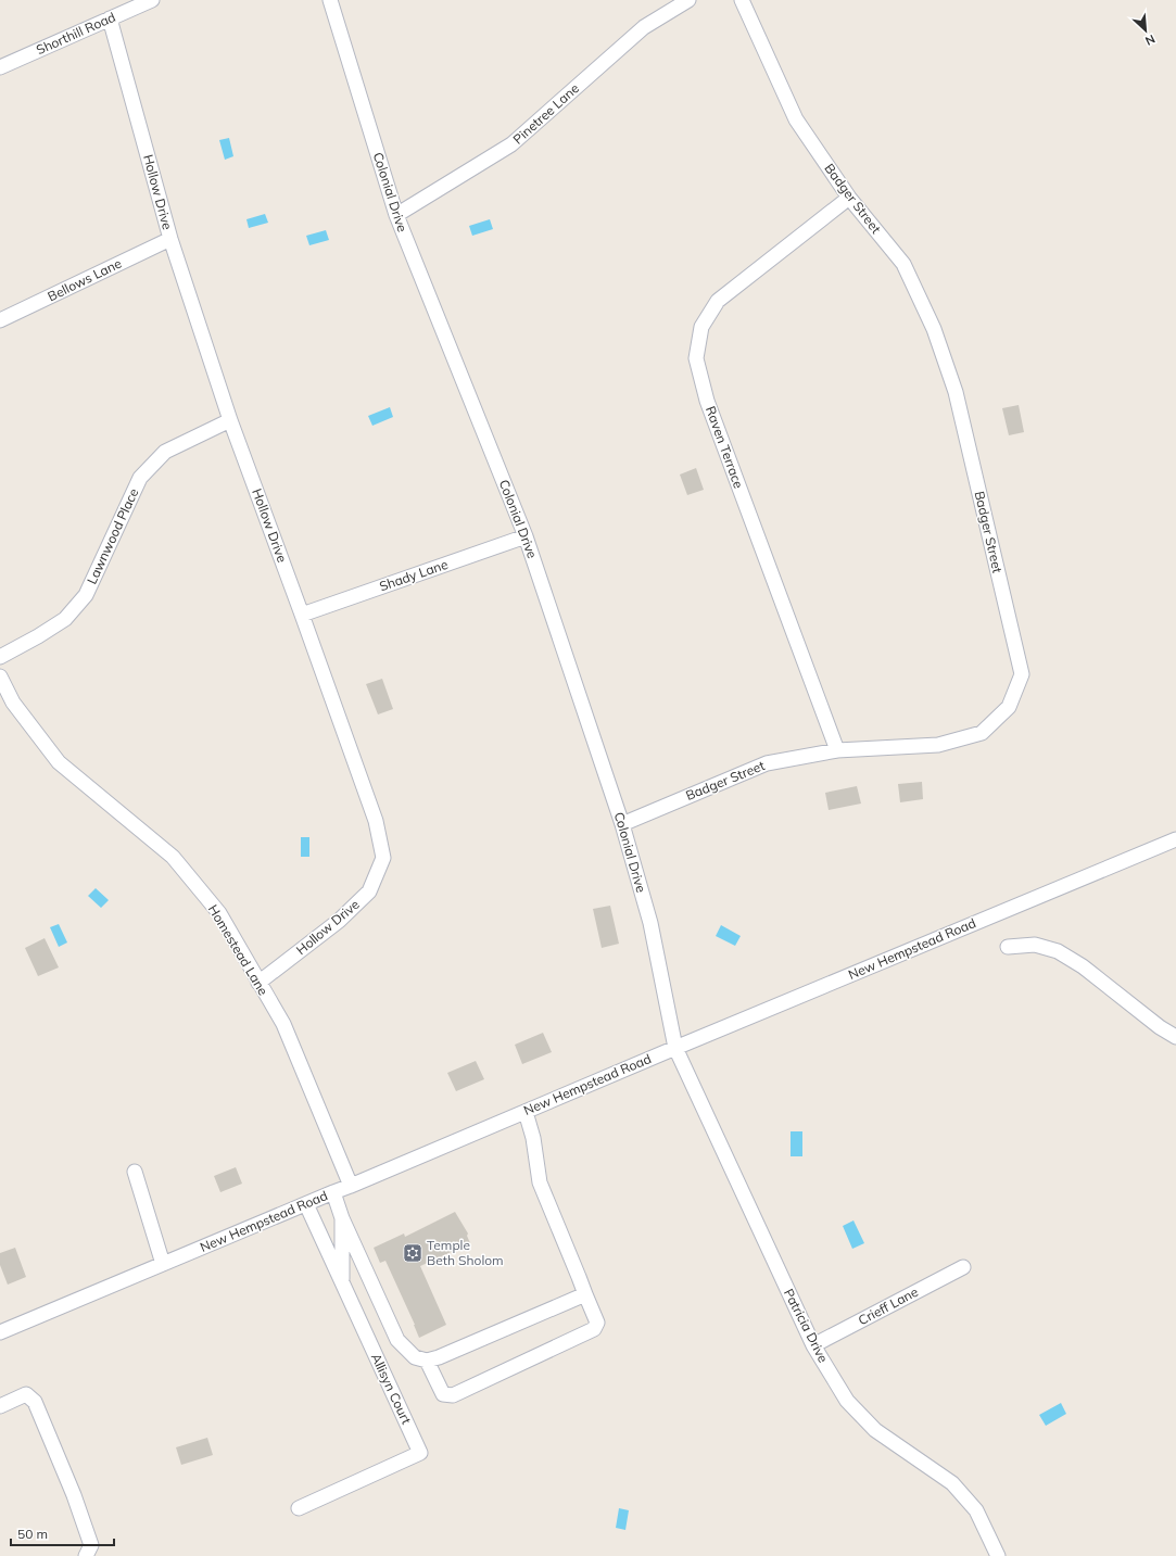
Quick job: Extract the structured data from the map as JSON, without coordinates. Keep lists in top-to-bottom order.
{
  "streets": {
    "street": [
      "Shorthill Road",
      "Pinetree Lane",
      "Hollow Drive",
      "Colonial Drive",
      "Badger Street",
      "Bellows Lane",
      "Raven Terrace",
      "Lawnwood Place",
      "Shady Lane",
      "New Hempstead Road",
      "Homestead Lane",
      "Crieff Lane",
      "Patricia Drive",
      "Allisyn Court"
    ]
  },
  "crossings": [
    ["Shorthill Road", "Hollow Drive"],
    ["Pinetree Lane", "Colonial Drive"],
    ["Hollow Drive", "Bellows Lane"],
    ["Hollow Drive", "Lawnwood Place"],
    ["Hollow Drive", "Shady Lane"],
    ["Hollow Drive", "Homestead Lane"],
    ["Colonial Drive", "Badger Street"],
    ["Colonial Drive", "Shady Lane"],
    ["Colonial Drive", "New Hempstead Road"],
    ["Colonial Drive", "Patricia Drive"],
    ["Badger Street", "Raven Terrace"],
    ["New Hempstead Road", "Homestead Lane"],
    ["New Hempstead Road", "Patricia Drive"],
    ["New Hempstead Road", "Allisyn Court"],
    ["Crieff Lane", "Patricia Drive"]
  ],
  "places": {
    "synagogue": ["Temple Beth Sholom"]
  },
  "scale_bar": "50 m",
  "north": "bottom right"
}
